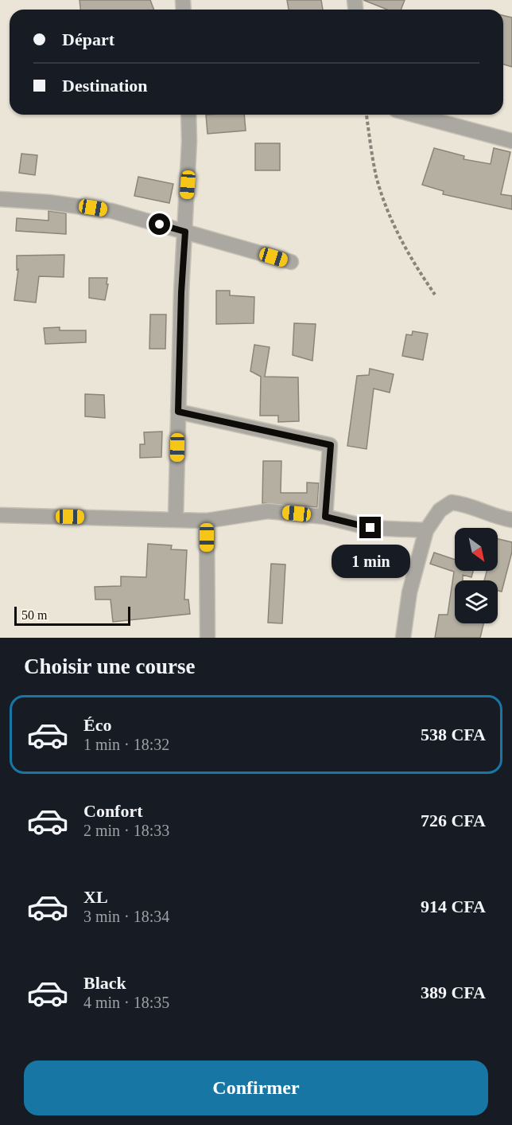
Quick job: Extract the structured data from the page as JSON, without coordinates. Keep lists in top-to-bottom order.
{
  "scale_bar": "50 m",
  "north": "bottom right",
  "page": {
    "banner": ["Départ", "Destination"],
    "bubble": "1 min",
    "scale": "50 m",
    "heading": "Choisir une course",
    "list": [
      {
        "name": "Éco",
        "note": "1 min · 18:32",
        "value": "538 CFA"
      },
      {
        "name": "Confort",
        "note": "2 min · 18:33",
        "value": "726 CFA"
      },
      {
        "name": "XL",
        "note": "3 min · 18:34",
        "value": "914 CFA"
      },
      {
        "name": "Black",
        "note": "4 min · 18:35",
        "value": "389 CFA"
      }
    ],
    "buttons": "Confirmer"
  }
}
